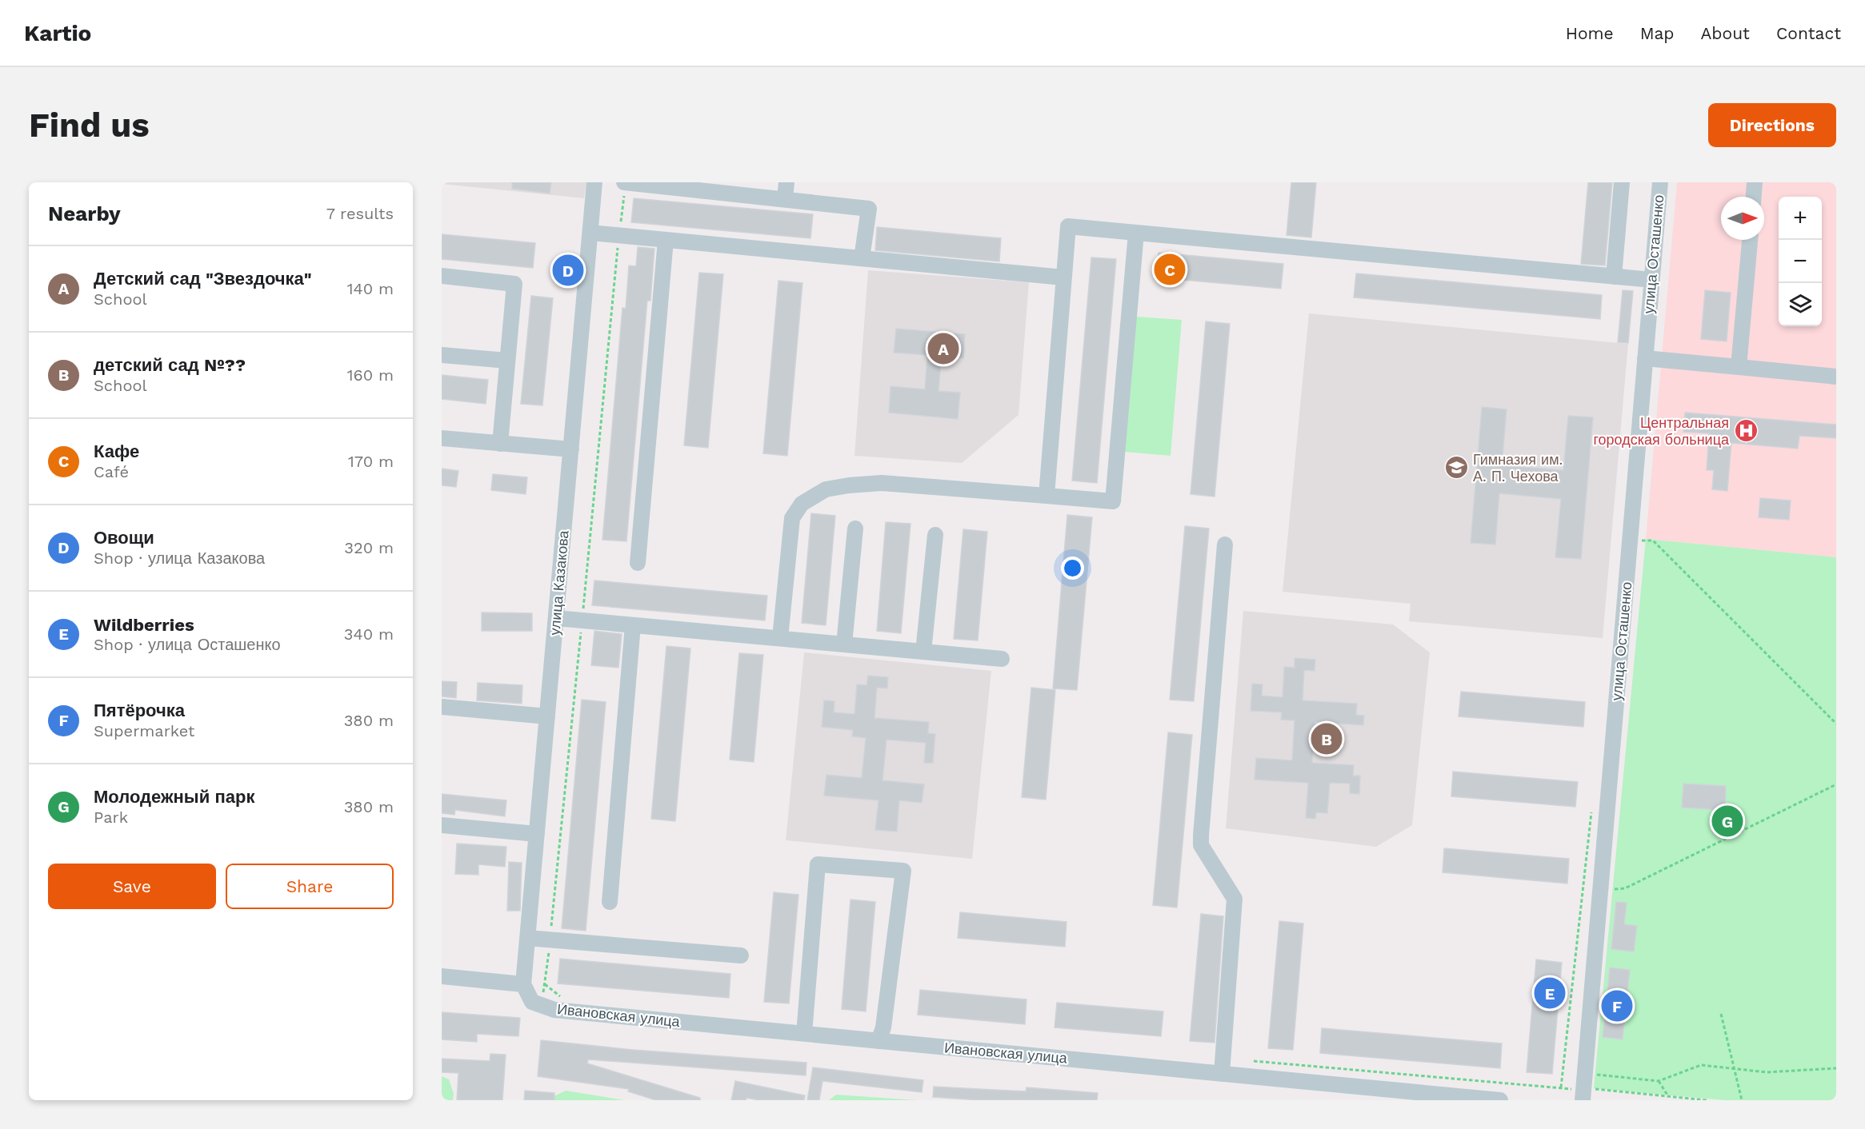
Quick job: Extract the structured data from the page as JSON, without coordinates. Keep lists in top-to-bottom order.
{
  "streets": {
    "street": ["улица Осташенко", "улица Казакова", "Ивановская улица"]
  },
  "crossings": [
    ["улица Казакова", "Ивановская улица"]
  ],
  "places": {
    "hospital": ["Центральная городская больница"],
    "school or university": ["Гимназия им. А. П. Чехова"]
  },
  "north": "right",
  "page": {
    "header": "Kartio",
    "nav": [
      "Home",
      "Map",
      "About",
      "Contact"
    ],
    "buttons": [
      "Directions",
      ["Save", "Share"]
    ],
    "title": "Find us",
    "heading": ["Nearby", "7 results"],
    "map_buttons": ["+", "−"],
    "list": [
      {
        "mark": "A",
        "name": "Детский сад \"Звездочка\"",
        "note": "School",
        "value": "140 m"
      },
      {
        "mark": "B",
        "name": "детский сад №??",
        "note": "School",
        "value": "160 m"
      },
      {
        "mark": "C",
        "name": "Кафе",
        "note": "Café",
        "value": "170 m"
      },
      {
        "mark": "D",
        "name": "Овощи",
        "note": "Shop · улица Казакова",
        "value": "320 m"
      },
      {
        "mark": "E",
        "name": "Wildberries",
        "note": "Shop · улица Осташенко",
        "value": "340 m"
      },
      {
        "mark": "F",
        "name": "Пятёрочка",
        "note": "Supermarket",
        "value": "380 m"
      },
      {
        "mark": "G",
        "name": "Молодежный парк",
        "note": "Park",
        "value": "380 m"
      }
    ],
    "pins": [
      "C",
      "D",
      "A",
      "B",
      "G",
      "E",
      "F"
    ]
  }
}
